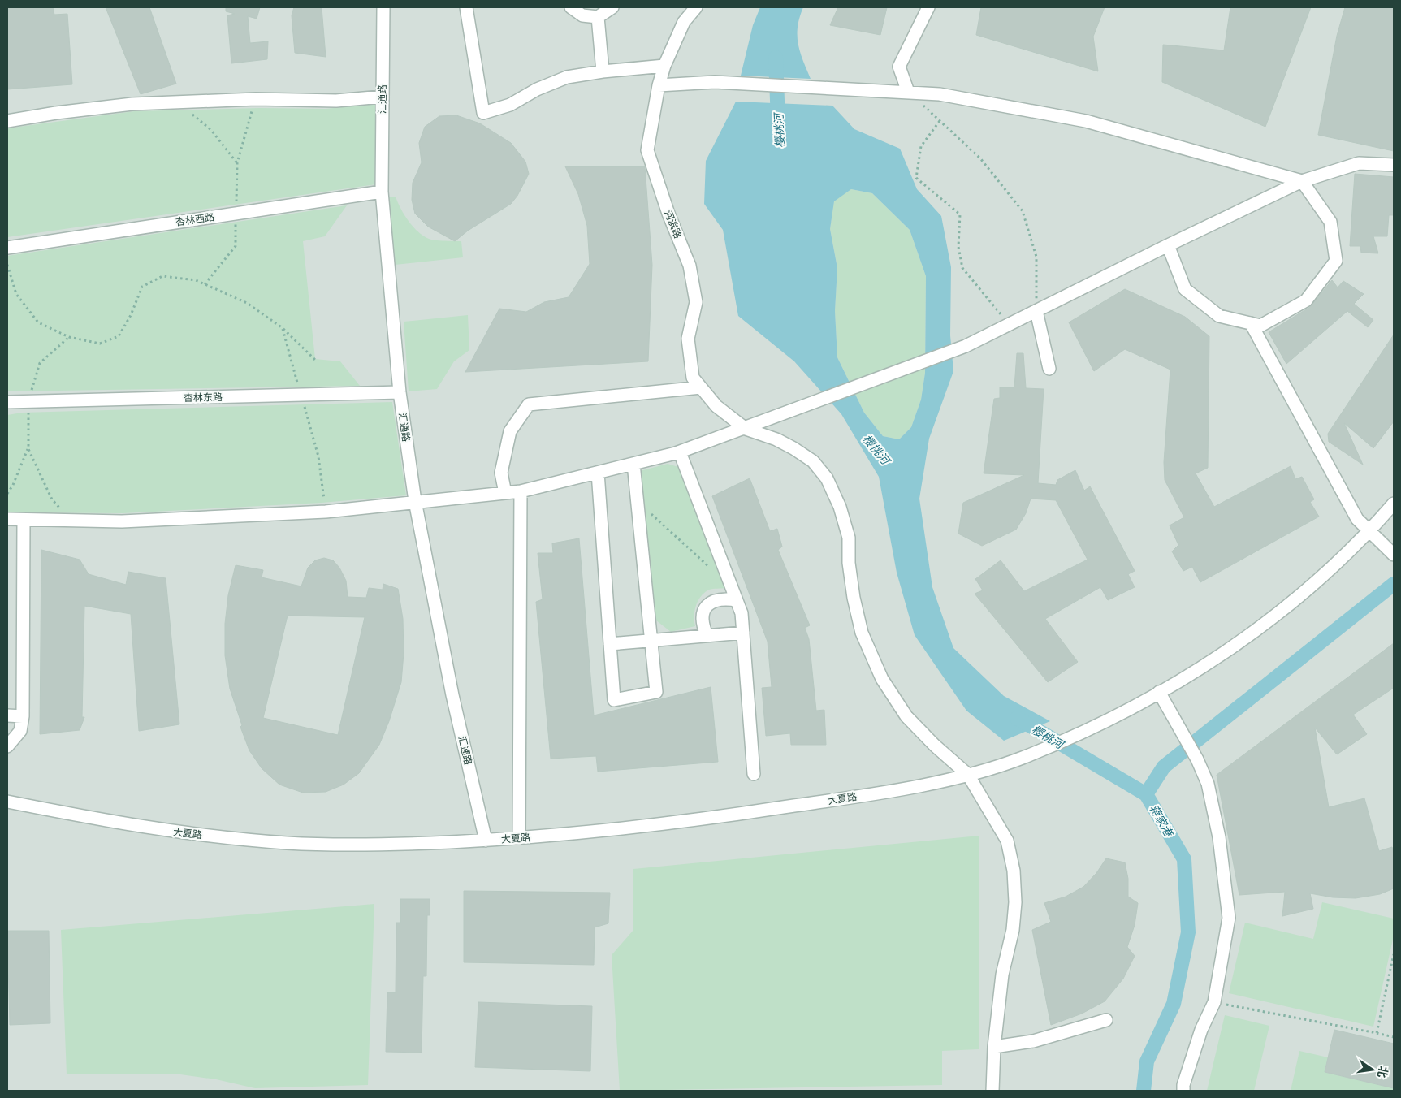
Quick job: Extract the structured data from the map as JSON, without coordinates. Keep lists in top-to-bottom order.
{
  "streets": {
    "street": [
      "汇通路",
      "杏林西路",
      "河滨路",
      "杏林东路",
      "大夏路"
    ]
  },
  "crossings": [
    ["汇通路", "杏林西路"],
    ["汇通路", "杏林东路"],
    ["汇通路", "大夏路"],
    ["河滨路", "大夏路"]
  ],
  "water": ["樱桃河", "蒋家港"],
  "north": "right"
}
